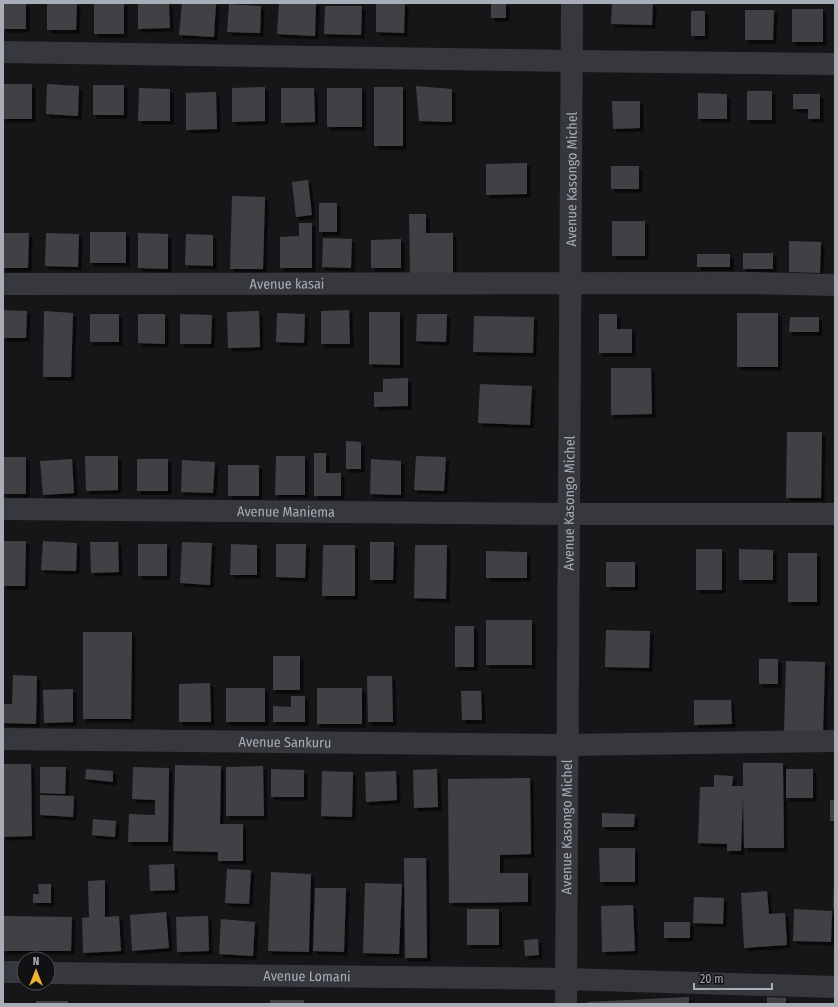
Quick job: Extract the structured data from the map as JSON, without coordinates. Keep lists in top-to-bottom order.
{
  "streets": {
    "street": [
      "Avenue Kasongo Michel",
      "Avenue kasai",
      "Avenue Maniema",
      "Avenue Sankuru",
      "Avenue Lomani"
    ]
  },
  "crossings": [
    ["Avenue Kasongo Michel", "Avenue kasai"],
    ["Avenue Kasongo Michel", "Avenue Maniema"],
    ["Avenue Kasongo Michel", "Avenue Sankuru"],
    ["Avenue Kasongo Michel", "Avenue Lomani"]
  ],
  "scale_bar": "20 m",
  "north": "top"
}
